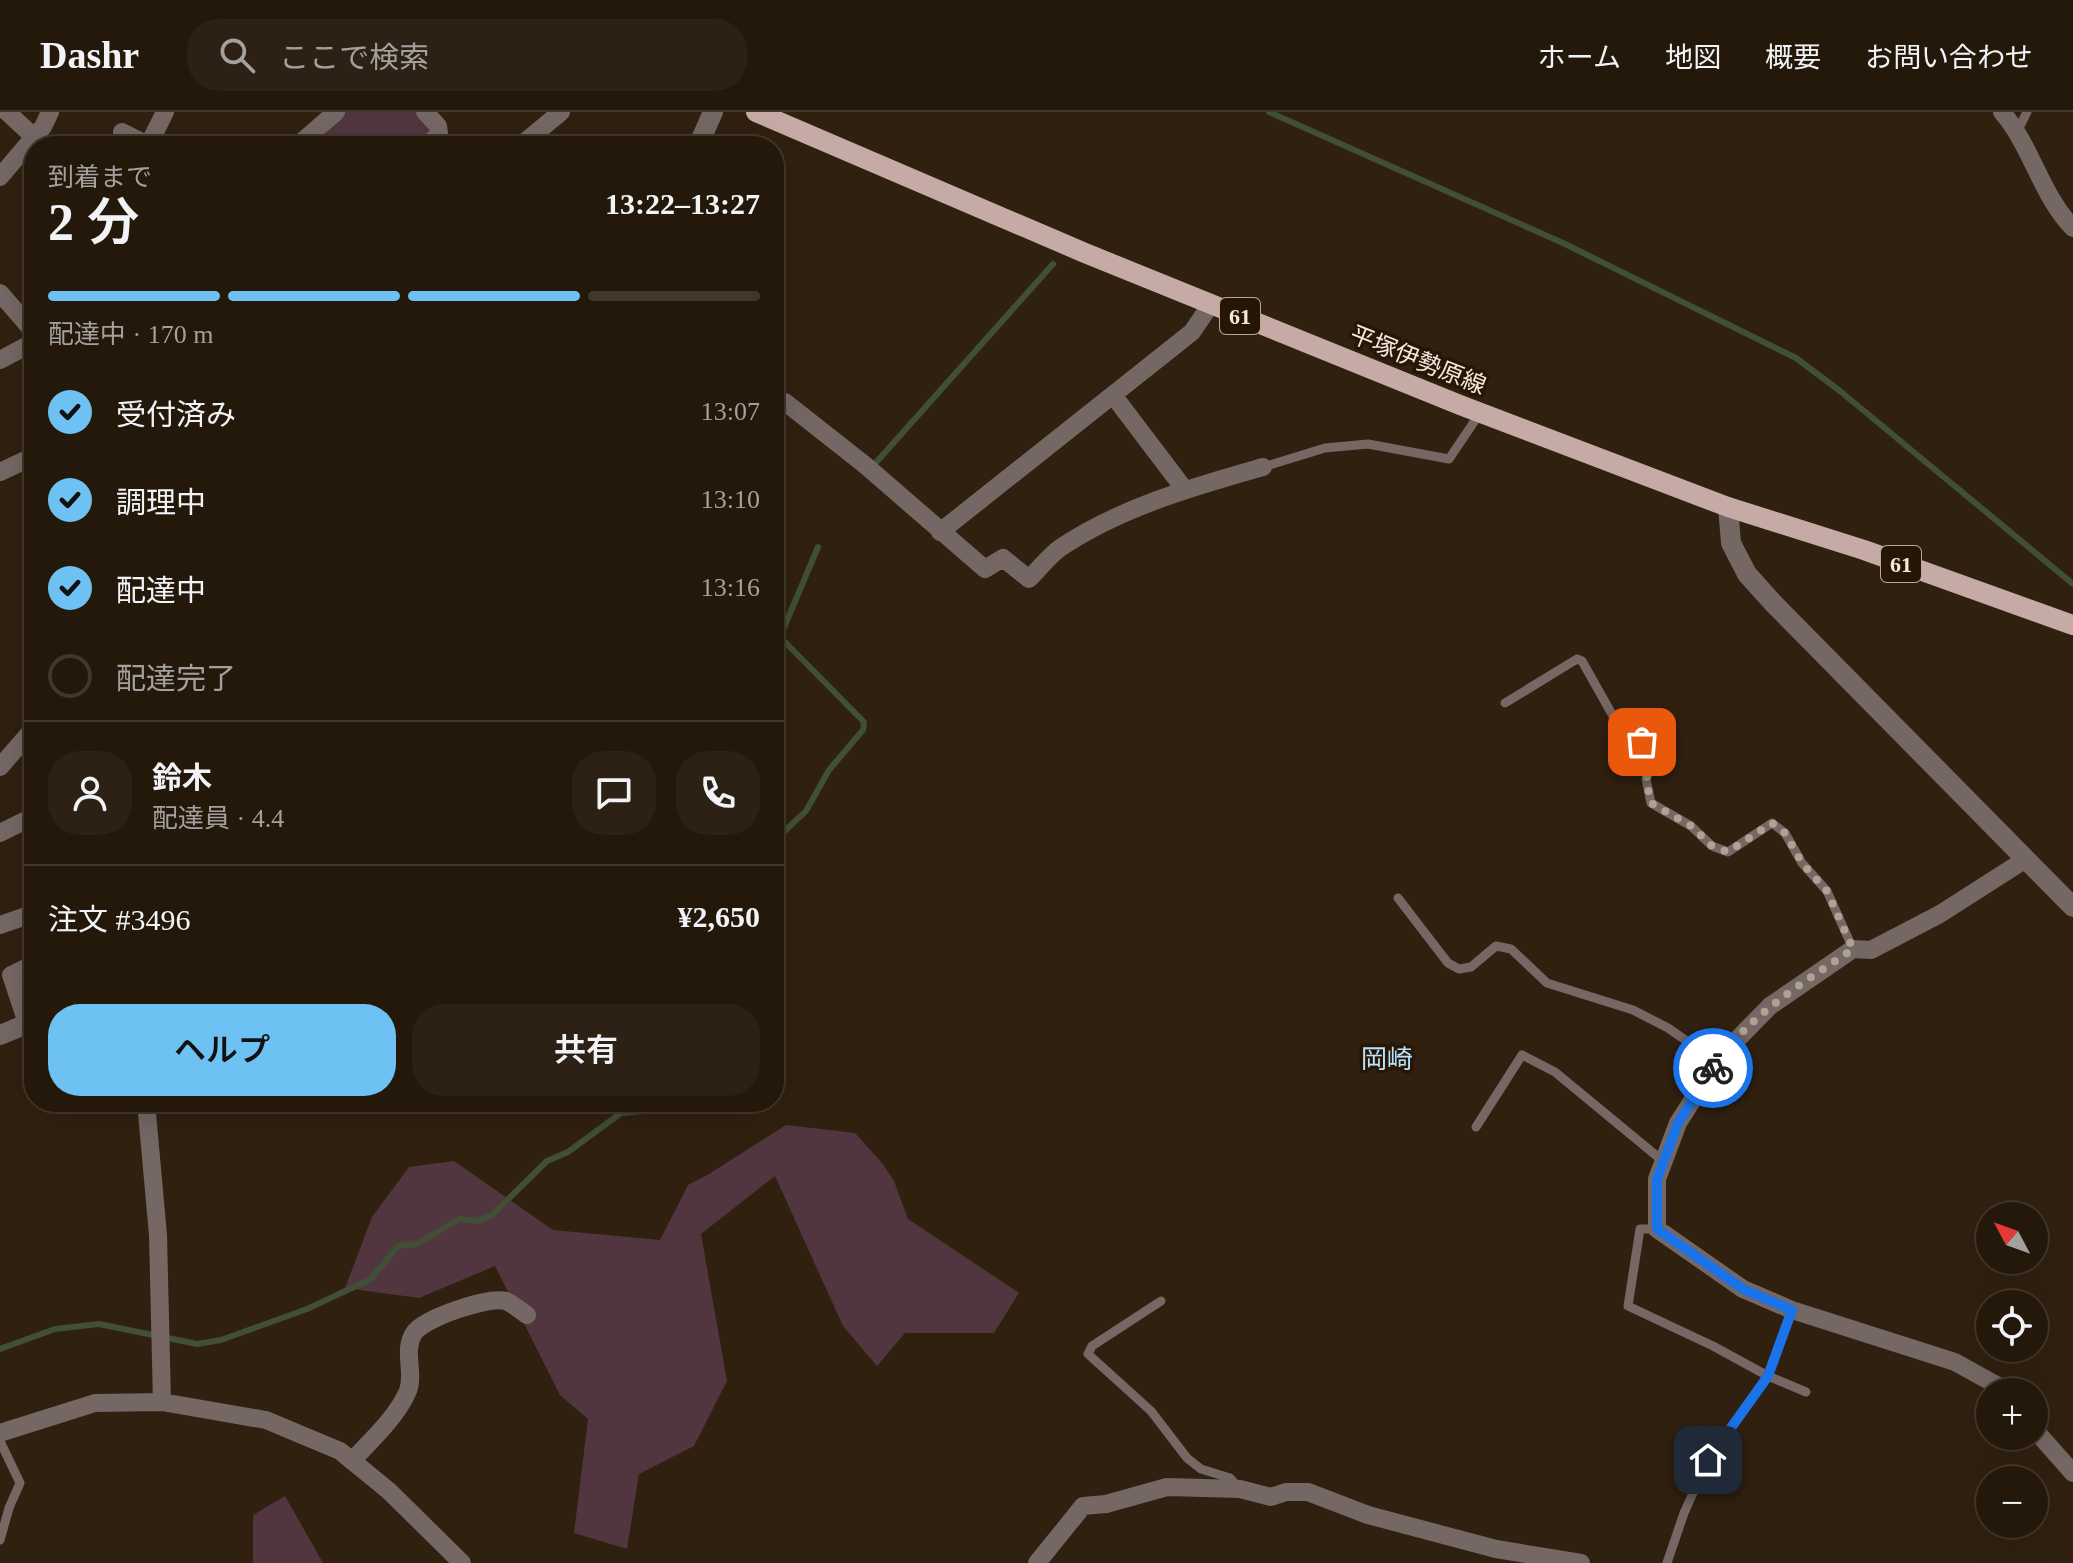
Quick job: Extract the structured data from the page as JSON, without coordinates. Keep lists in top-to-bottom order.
{
  "streets": {
    "main road": ["61", "平塚伊勢原線"]
  },
  "districts": ["岡崎"],
  "north": "top left",
  "page": {
    "header": "Dashr",
    "search": "ここで検索",
    "nav": [
      "ホーム",
      "地図",
      "概要",
      "お問い合わせ"
    ],
    "heading": ["2 分", "到着まで", "13:22–13:27"],
    "panel": [
      "鈴木",
      "配達員 · 4.4",
      "注文 #3496",
      "¥2,650"
    ],
    "bar": "配達中 · 170 m",
    "list": [
      ["受付済み", "13:07"],
      ["調理中", "13:10"],
      ["配達中", "13:16"],
      "配達完了"
    ],
    "buttons": ["ヘルプ", "共有"],
    "map_buttons": ["+", "−"]
  }
}
